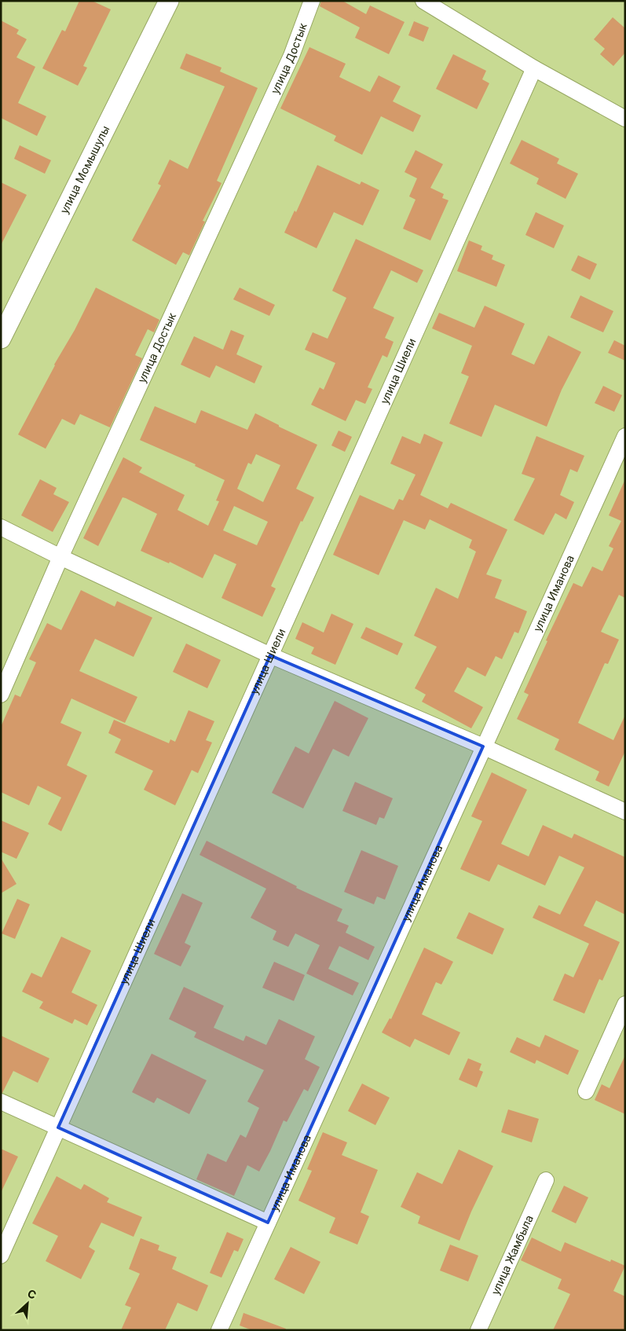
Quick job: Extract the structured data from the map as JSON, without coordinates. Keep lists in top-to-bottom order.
{
  "streets": {
    "street": [
      "улица Достык",
      "улица Момышулы",
      "улица Шиели",
      "улица Иманова",
      "улица Жамбыла"
    ]
  },
  "north": "top right"
}
